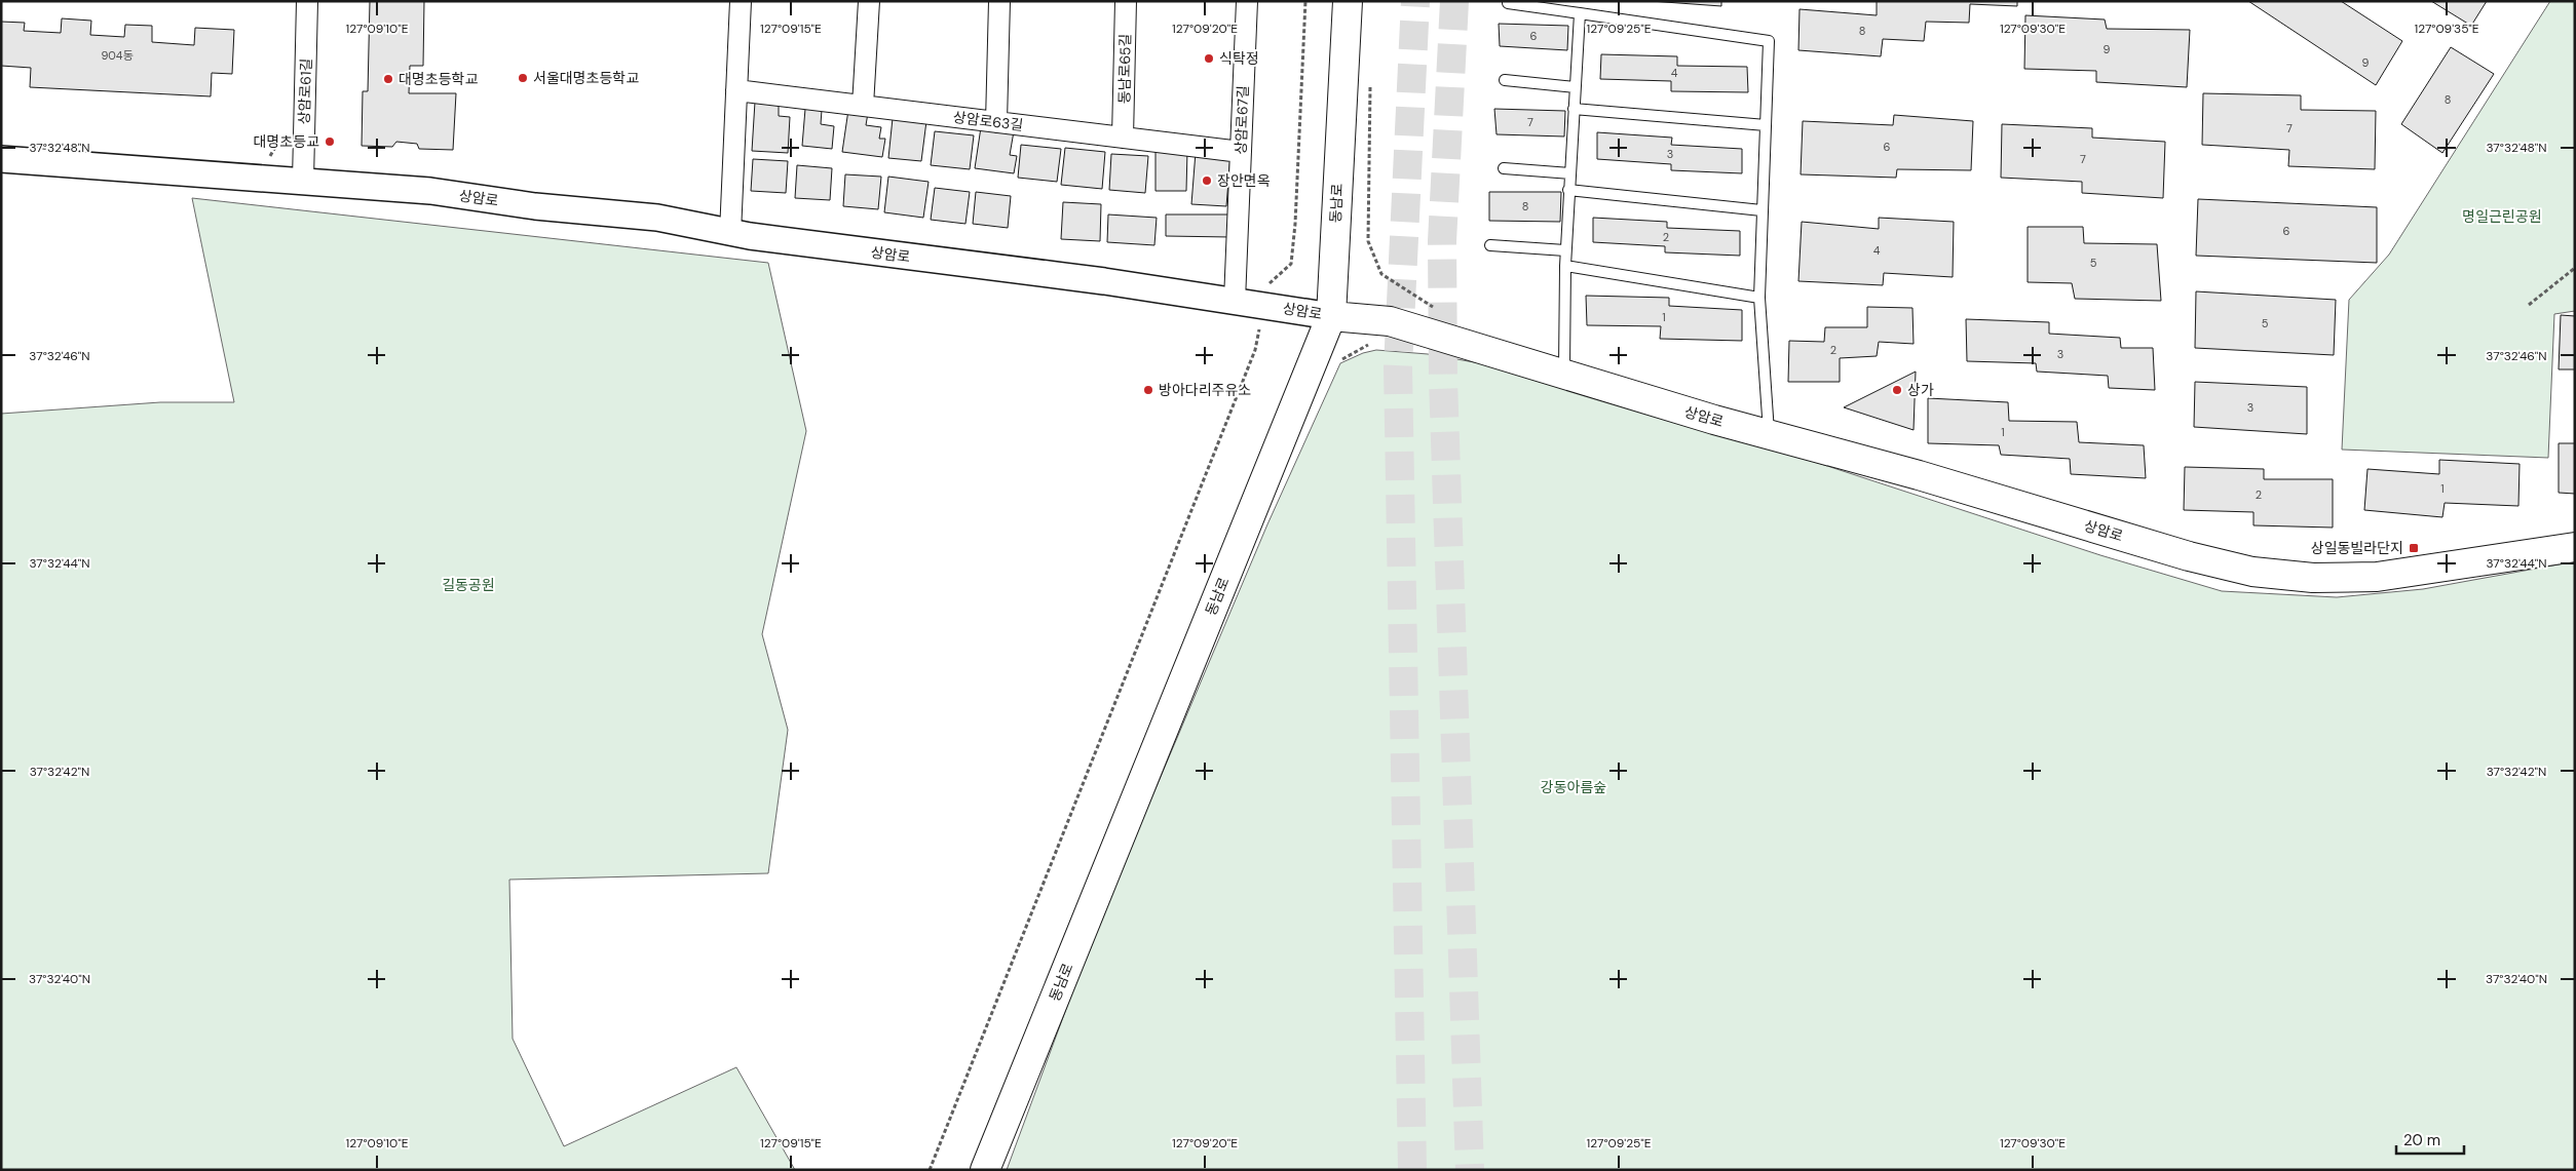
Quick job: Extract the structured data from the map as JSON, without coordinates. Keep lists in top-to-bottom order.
{
  "streets": {
    "main road": ["상암로", "동남로"],
    "street": [
      "동남로65길",
      "상암로61길",
      "상암로67길",
      "상암로63길"
    ]
  },
  "crossings": [
    ["동남로65길", "상암로63길"],
    ["상암로61길", "상암로"],
    ["상암로67길", "상암로63길"],
    ["상암로67길", "상암로"],
    ["상암로", "동남로"]
  ],
  "parks": ["명일근린공원", "길동공원", "강동아름숲"],
  "places": {
    "other": [
      "식탁정",
      "서울대명초등학교",
      "대명초등학교",
      "대명초등교",
      "장안면옥",
      "방아다리주유소",
      "상가"
    ],
    "transit": ["상일동빌라단지"]
  },
  "house_numbers": [
    "8",
    "6",
    "9",
    "904동",
    "9",
    "4",
    "8",
    "7",
    "7",
    "6",
    "3",
    "7",
    "8",
    "6",
    "2",
    "4",
    "5",
    "1",
    "5",
    "2",
    "3",
    "3",
    "1",
    "1",
    "2"
  ],
  "scale_bar": "20 m",
  "coordinates": [
    "127°09'10\"E",
    "127°09'15\"E",
    "127°09'20\"E",
    "127°09'25\"E",
    "127°09'30\"E",
    "127°09'35\"E",
    "37°32'48\"N",
    "37°32'46\"N",
    "37°32'44\"N",
    "37°32'42\"N",
    "37°32'40\"N"
  ]
}
